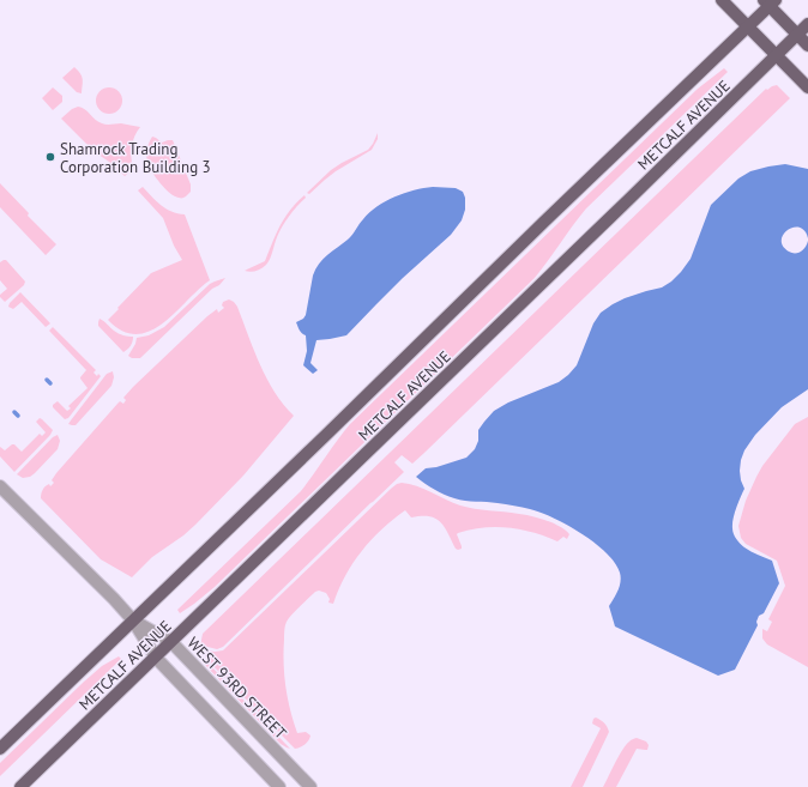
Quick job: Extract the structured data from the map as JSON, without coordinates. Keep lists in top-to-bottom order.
{
  "streets": {
    "main road": ["METCALF AVENUE"],
    "street": ["WEST 93RD STREET"]
  },
  "crossings": [
    ["METCALF AVENUE", "WEST 93RD STREET"]
  ],
  "places": ["Shamrock Trading Corporation Building 3"]
}
